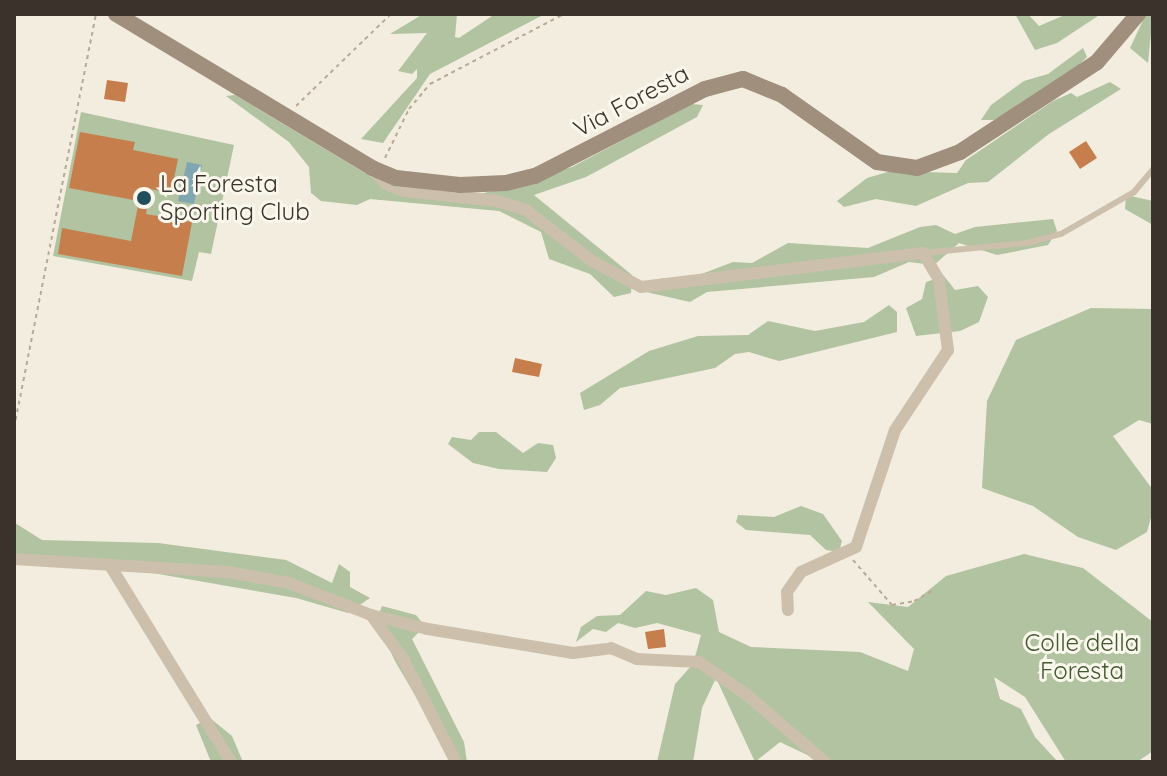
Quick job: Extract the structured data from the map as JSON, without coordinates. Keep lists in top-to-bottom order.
{
  "streets": {
    "main road": ["Via Foresta"]
  },
  "parks": ["Colle della Foresta"],
  "places": ["La Foresta Sporting Club"]
}
